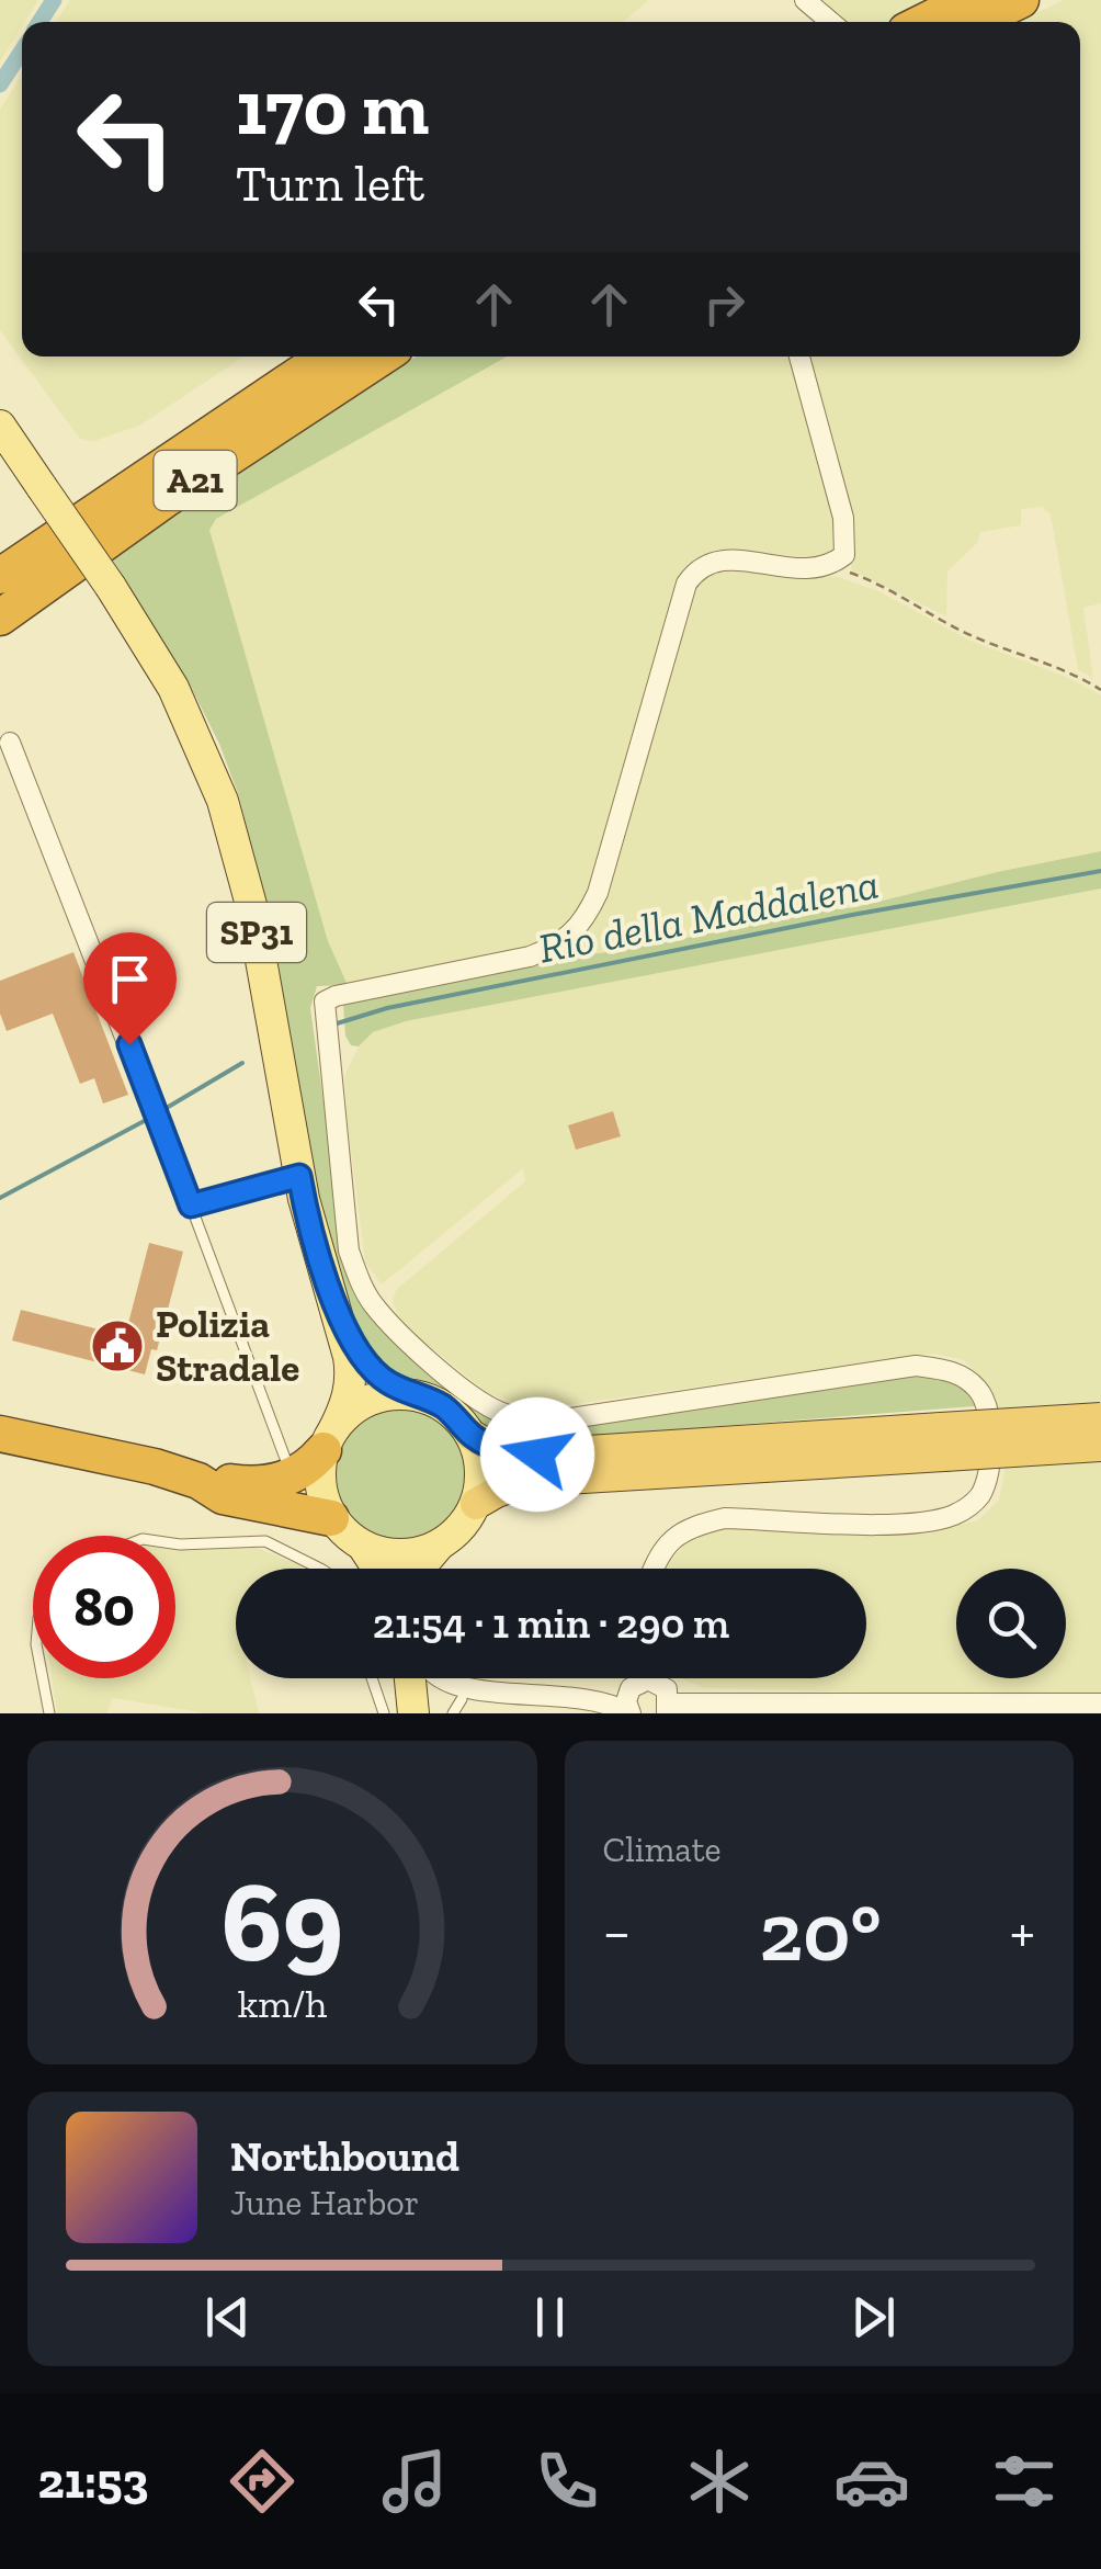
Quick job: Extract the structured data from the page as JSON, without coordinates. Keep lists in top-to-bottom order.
{
  "streets": {
    "highway": ["A21"],
    "main road": ["SP31"]
  },
  "water": ["Rio della Maddalena"],
  "places": {
    "public building": ["Polizia Stradale"]
  },
  "page": {
    "turn": ["170 m", "Turn left"],
    "limit": "80",
    "trip": "21:54 · 1 min · 290 m",
    "tile": "Climate",
    "heat": ["−", "20°", "+"],
    "song": ["Northbound", "June Harbor"],
    "tabs": "21:53",
    "gauge": ["69", "km/h"]
  }
}
